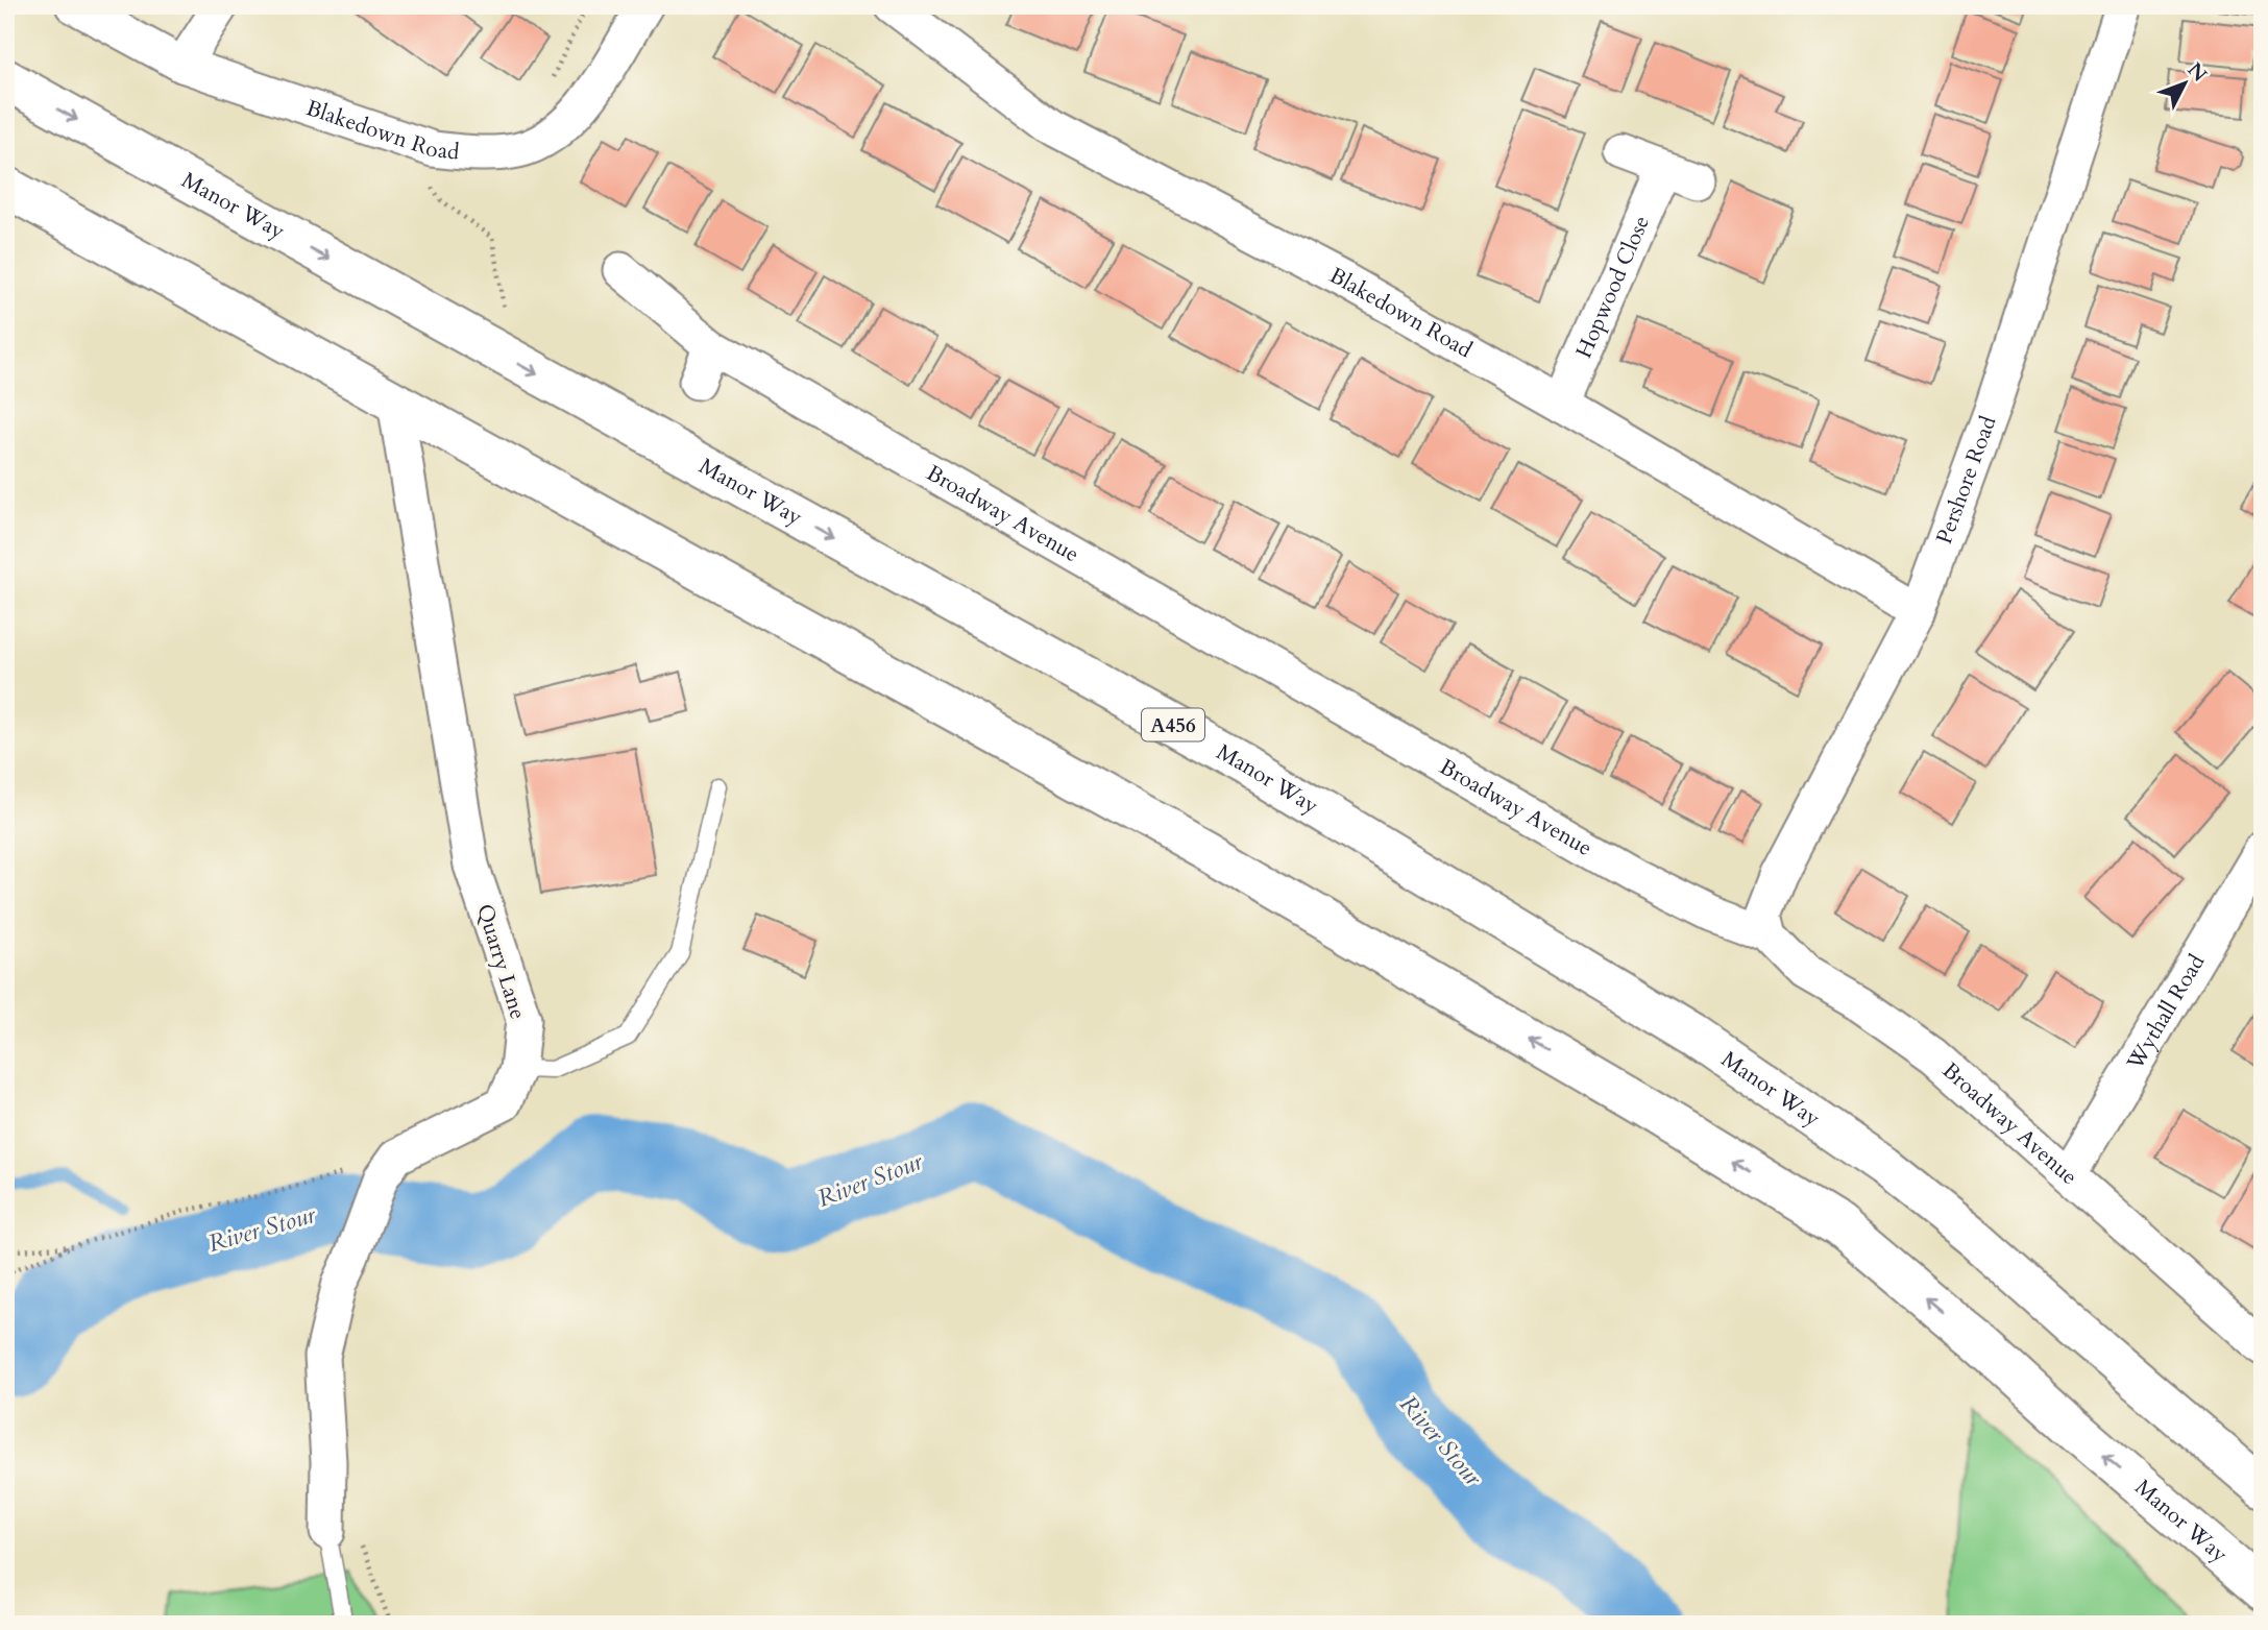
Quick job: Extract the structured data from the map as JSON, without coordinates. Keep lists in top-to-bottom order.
{
  "streets": {
    "highway": ["Manor Way", "A456"],
    "street": [
      "Blakedown Road",
      "Hopwood Close",
      "Pershore Road",
      "Broadway Avenue",
      "Quarry Lane",
      "Wythall Road"
    ]
  },
  "crossings": [
    ["Blakedown Road", "Hopwood Close"],
    ["Blakedown Road", "Pershore Road"],
    ["Manor Way", "Quarry Lane"],
    ["Pershore Road", "Broadway Avenue"],
    ["Broadway Avenue", "Wythall Road"]
  ],
  "water": ["River Stour"],
  "north": "top right"
}
